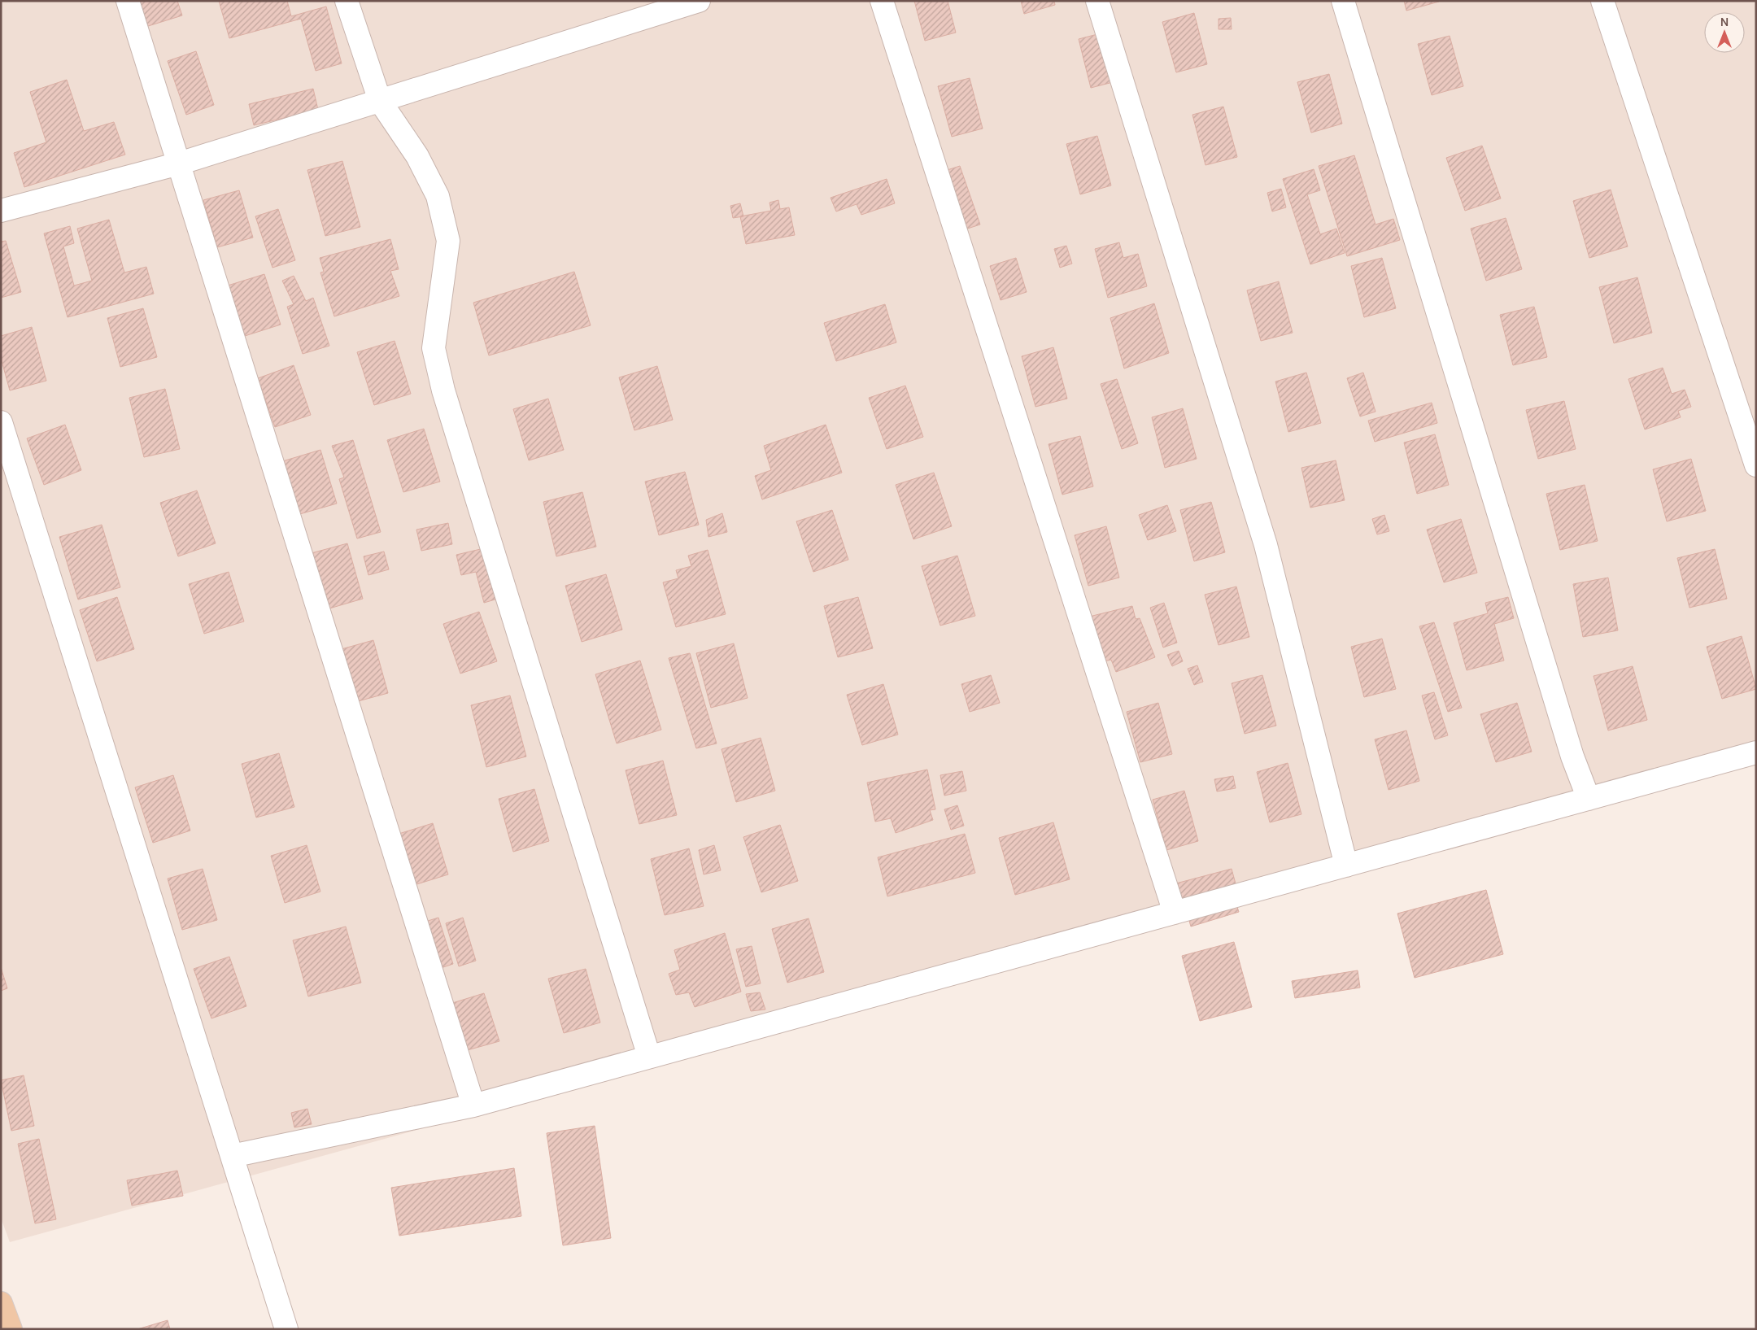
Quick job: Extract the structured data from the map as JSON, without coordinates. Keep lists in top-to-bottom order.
{
  "north": "top"
}
